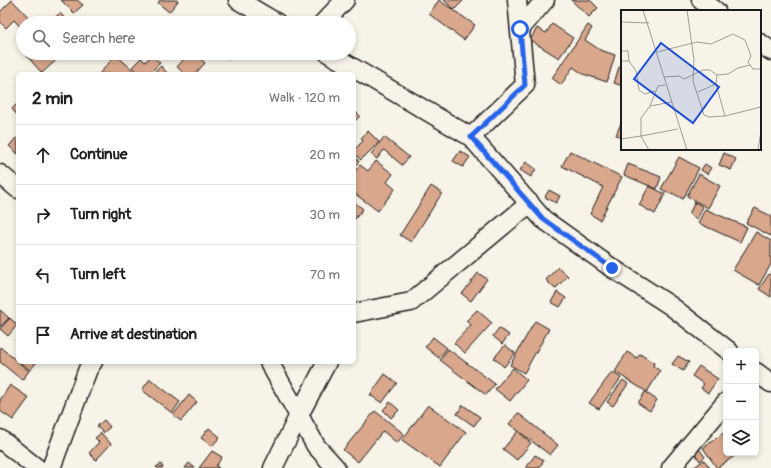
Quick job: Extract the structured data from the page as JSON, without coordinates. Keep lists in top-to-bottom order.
{
  "page": {
    "search": "Search here",
    "heading": ["2 min", "Walk · 120 m"],
    "list": [
      ["Continue", "20 m"],
      ["Turn right", "30 m"],
      ["Turn left", "70 m"],
      "Arrive at destination"
    ],
    "map_buttons": ["+", "−"]
  }
}
